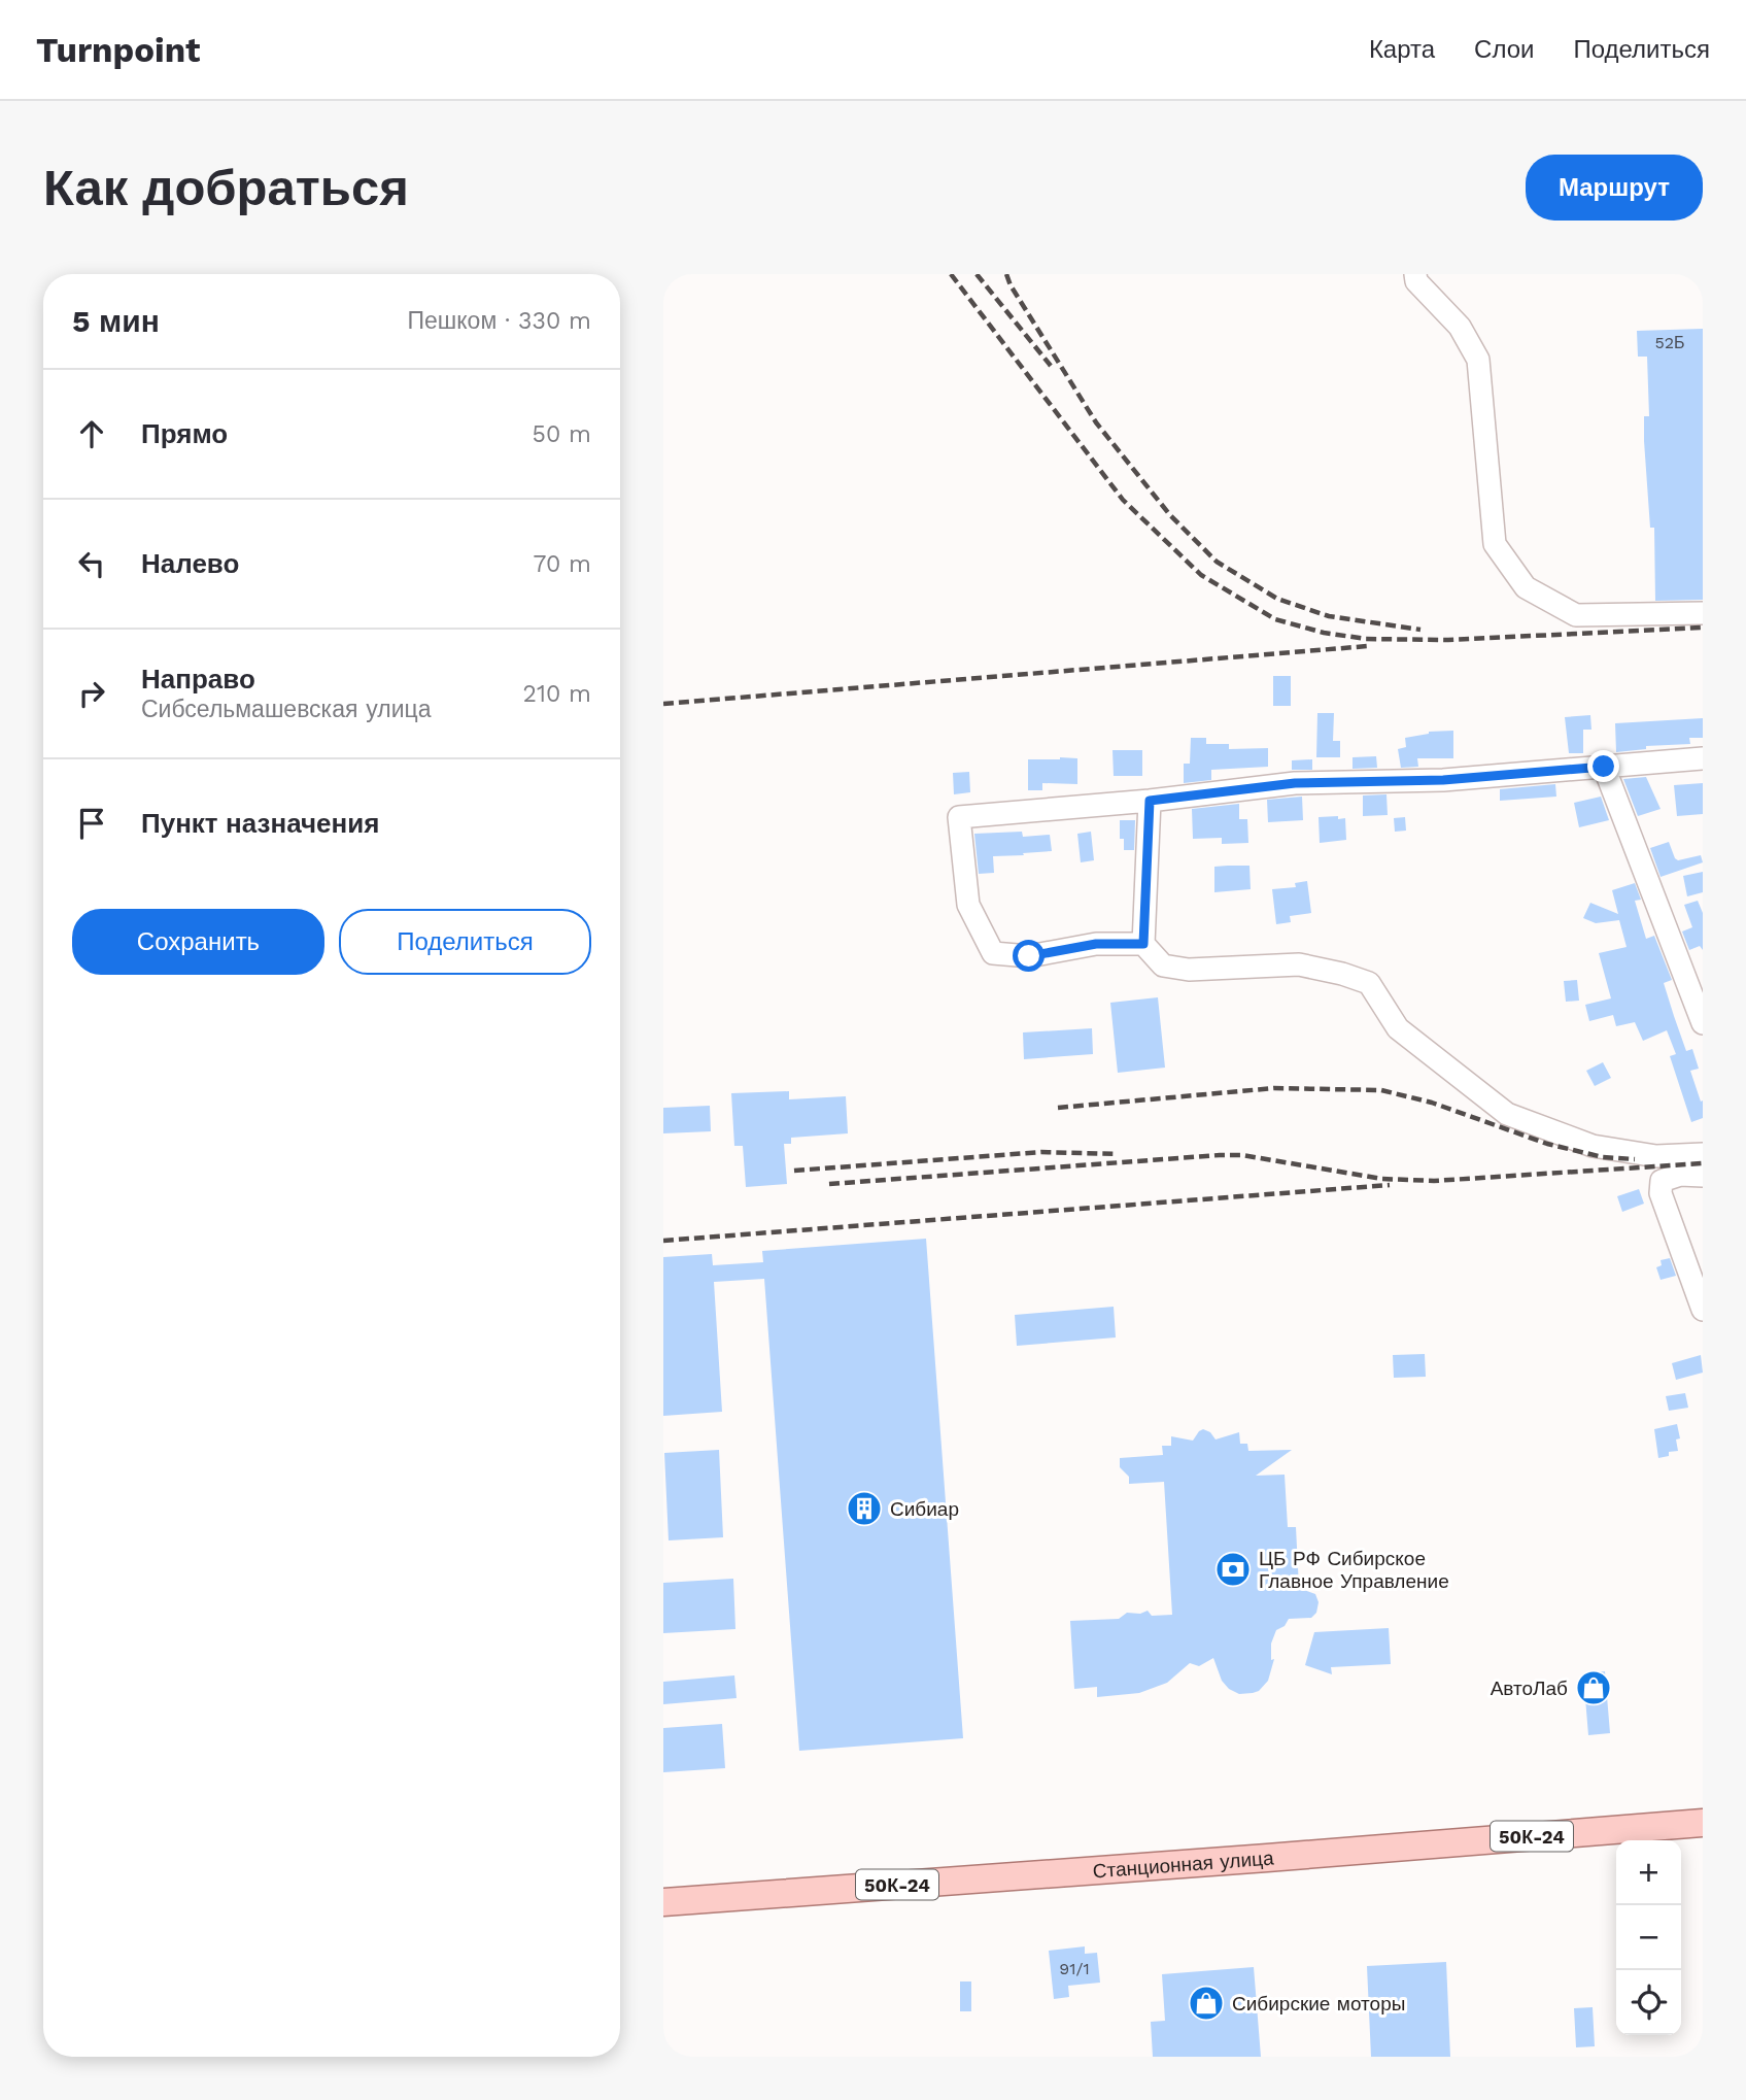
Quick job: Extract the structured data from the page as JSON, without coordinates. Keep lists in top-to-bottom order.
{
  "streets": {
    "main road": ["50К-24", "Станционная улица"]
  },
  "places": {
    "building": ["Сибиар"],
    "bank": ["ЦБ РФ Сибирское Главное Управление"],
    "shop": ["АвтоЛаб", "Сибирские моторы"]
  },
  "house_numbers": ["52Б", "91/1"],
  "page": {
    "header": "Turnpoint",
    "nav": ["Карта", "Слои", "Поделиться"],
    "buttons": [
      "Маршрут",
      ["Сохранить", "Поделиться"]
    ],
    "title": "Как добраться",
    "heading": ["5 мин", "Пешком · 330 m"],
    "list": [
      ["Прямо", "50 m"],
      ["Налево", "70 m"],
      ["Направо", "Сибсельмашевская улица", "210 m"],
      "Пункт назначения"
    ],
    "map_buttons": ["+", "−"]
  }
}
